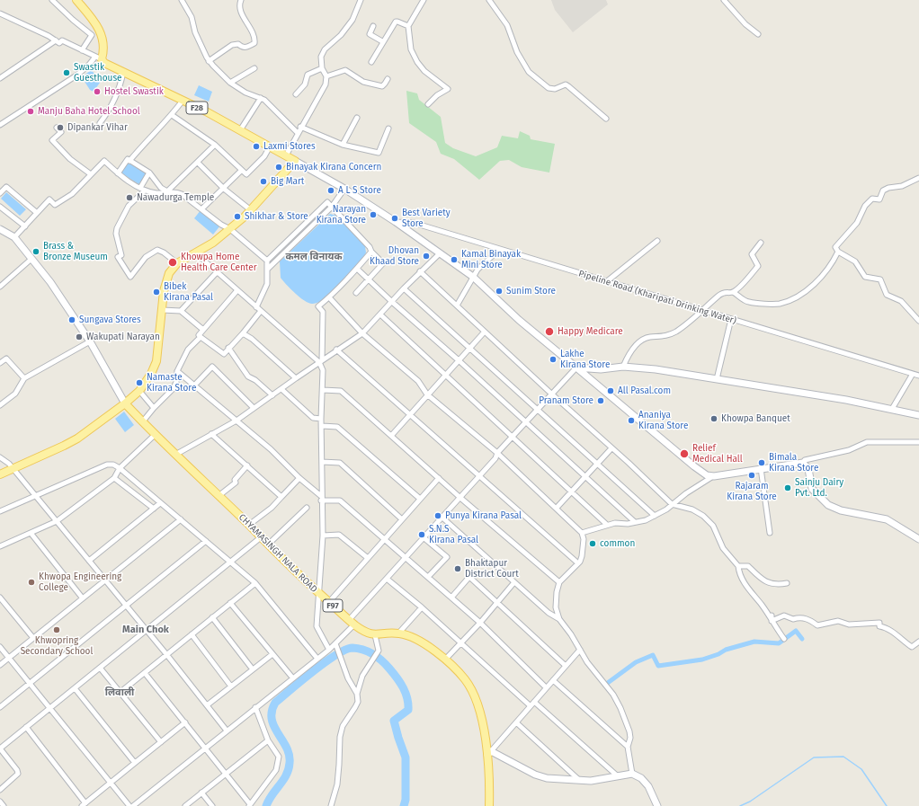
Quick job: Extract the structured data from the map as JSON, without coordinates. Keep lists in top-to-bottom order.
{
  "streets": {
    "main road": ["F28", "CHYAMASINGH NALA ROAD", "F97"],
    "street": ["Pipeline Road (Kharipati Drinking Water)"]
  },
  "crossings": [
    ["F28", "Pipeline Road (Kharipati Drinking Water)"]
  ],
  "districts": ["कमल विनायक", "Main Chok", "लिवाली"],
  "places": [
    "Swastik Guesthouse",
    "Hostel Swastik",
    "Manju Baha Hotel School",
    "Dipankar Vihar",
    "Laxmi Stores",
    "Binayak Kirana Concern",
    "Big Mart",
    "A L S Store",
    "Nawadurga Temple",
    "Narayan Kirana Store",
    "Shikhar & Store",
    "Best Variety Store",
    "Brass & Bronze Museum",
    "Dhovan Khaad Store",
    "Kamal Binayak Mini Store",
    "Khowpa Home Health Care Center",
    "Sunim Store",
    "Bibek Kirana Pasal",
    "Sungava Stores",
    "Happy Medicare",
    "Wakupati Narayan",
    "Lakhe Kirana Store",
    "Namaste Kirana Store",
    "All Pasal.com",
    "Pranam Store",
    "Khowpa Banquet",
    "Ananiya Kirana Store",
    "Relief Medical Hall",
    "Bimala Kirana Store",
    "Rajaram Kirana Store",
    "Sainju Dairy Pvt. Ltd.",
    "Punya Kirana Pasal",
    "S.N.S Kirana Pasal",
    "common",
    "Bhaktapur District Court",
    "Khwopa Engineering College",
    "Khwopring Secondary School"
  ]
}
